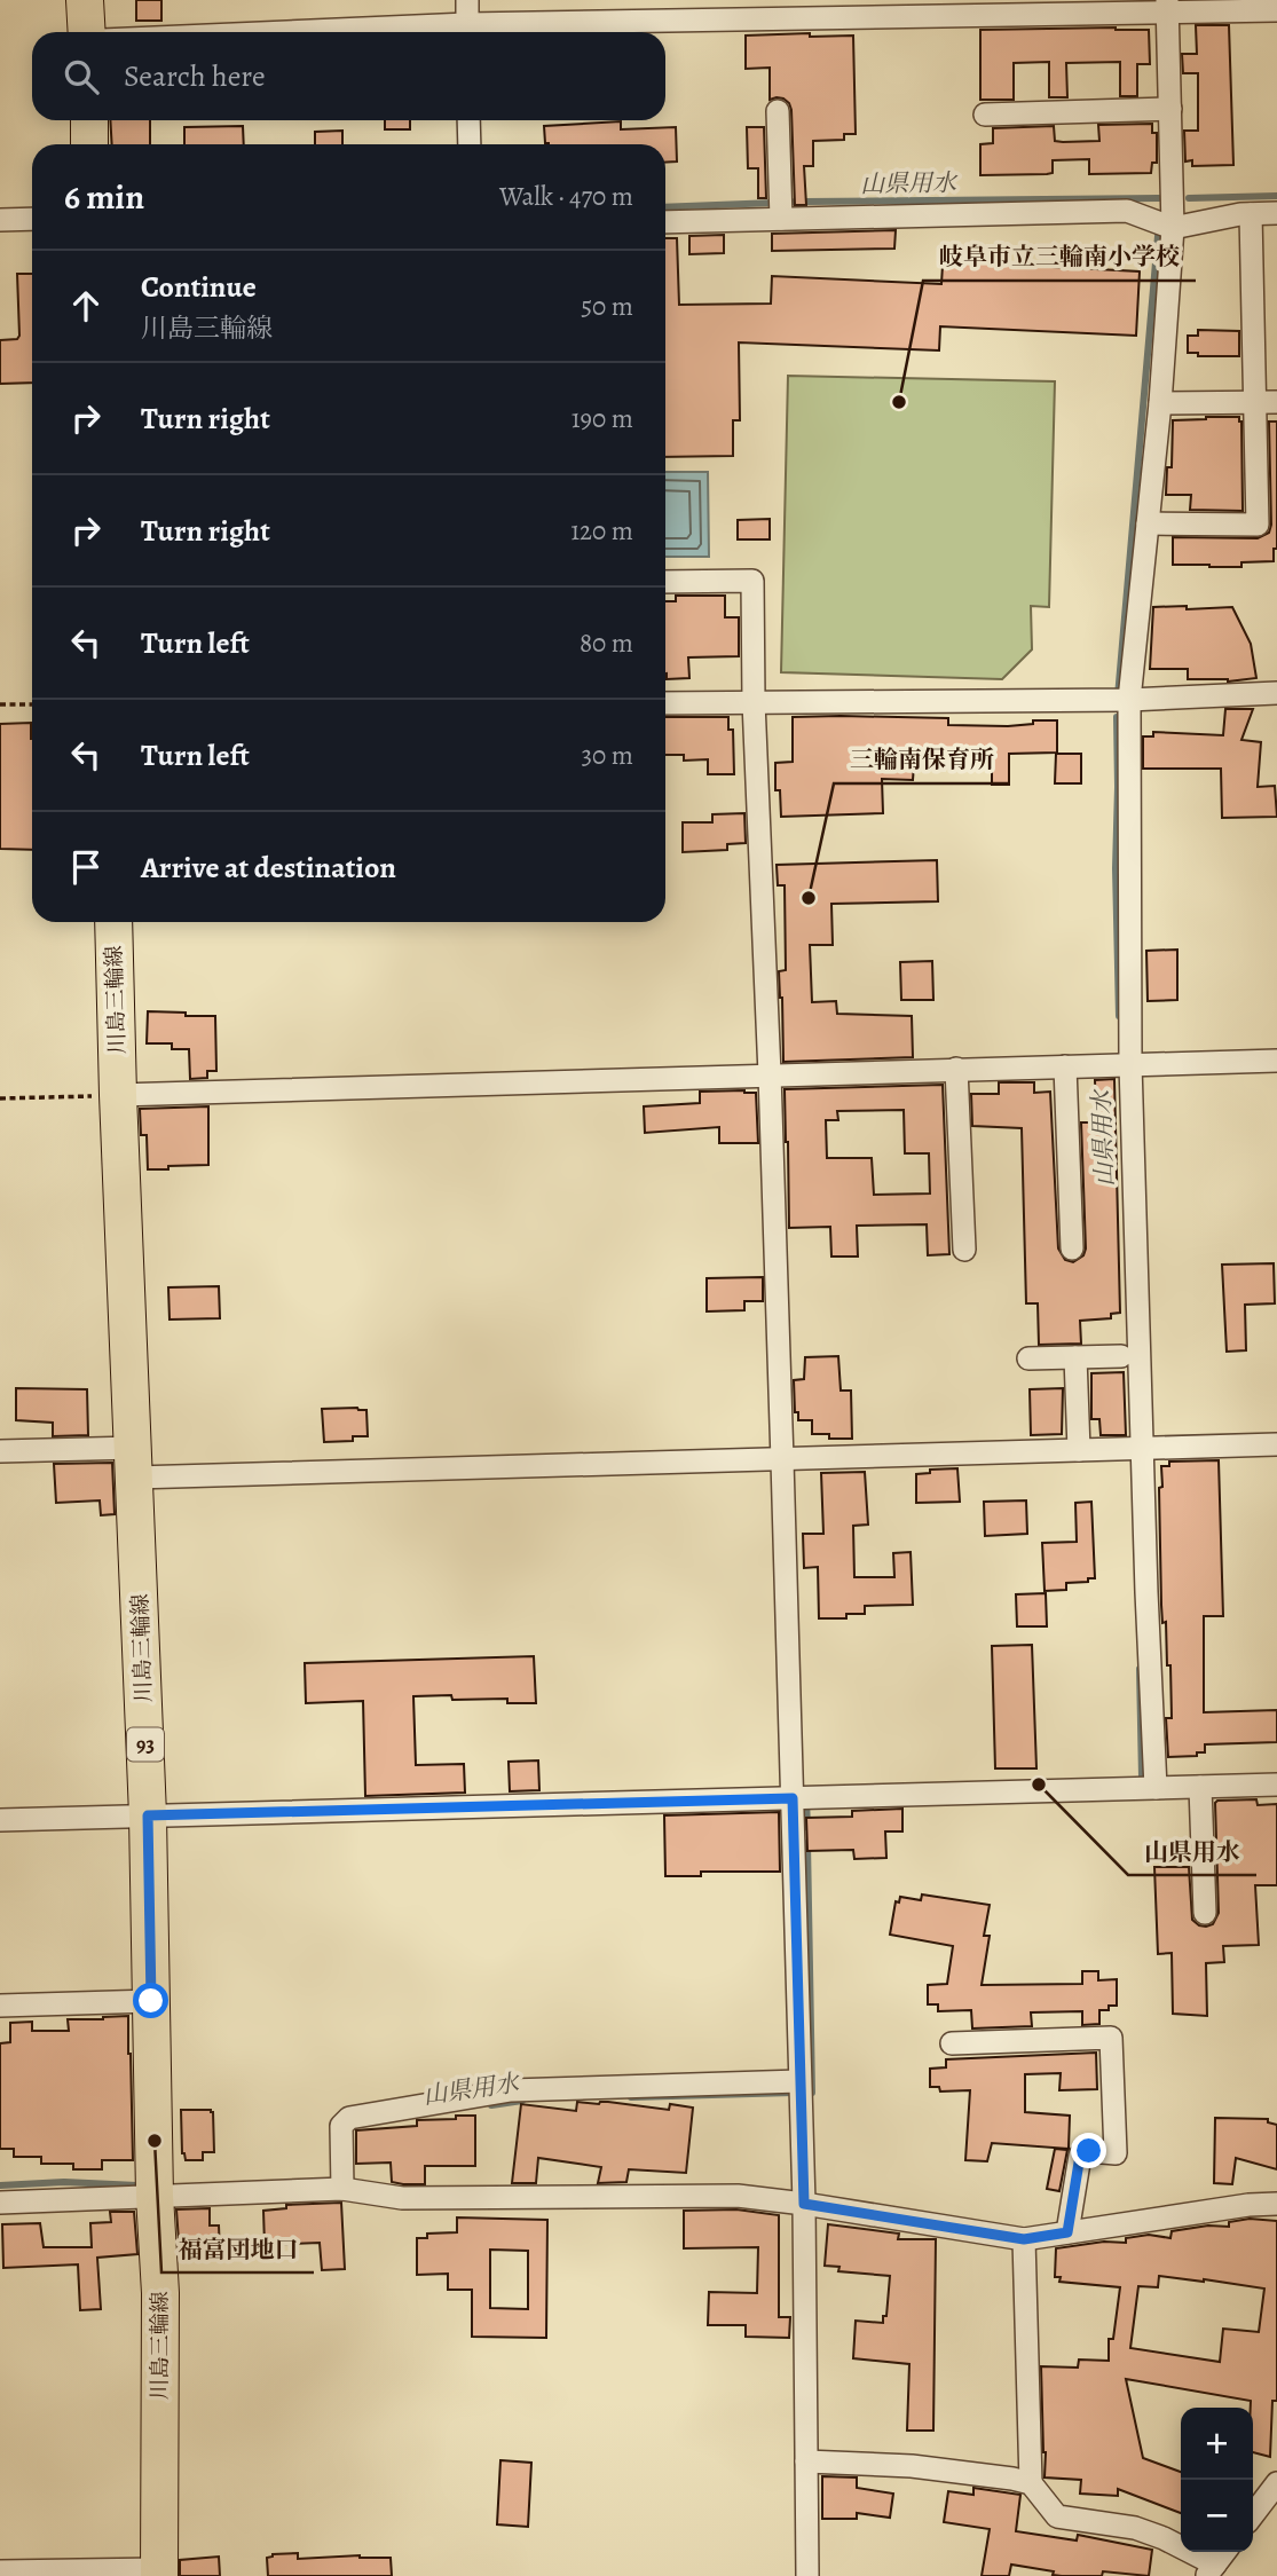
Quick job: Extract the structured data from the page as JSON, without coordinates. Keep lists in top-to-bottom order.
{
  "streets": {
    "main road": ["川島三輪線", "93"]
  },
  "water": ["山県用水"],
  "places": [
    "岐阜市立三輪南小学校",
    "三輪南保育所",
    "山県用水",
    "福富団地口"
  ],
  "page": {
    "search": "Search here",
    "heading": ["6 min", "Walk · 470 m"],
    "list": [
      ["Continue", "川島三輪線", "50 m"],
      ["Turn right", "190 m"],
      ["Turn right", "120 m"],
      ["Turn left", "80 m"],
      ["Turn left", "30 m"],
      "Arrive at destination"
    ],
    "map_buttons": ["+", "−"]
  }
}
